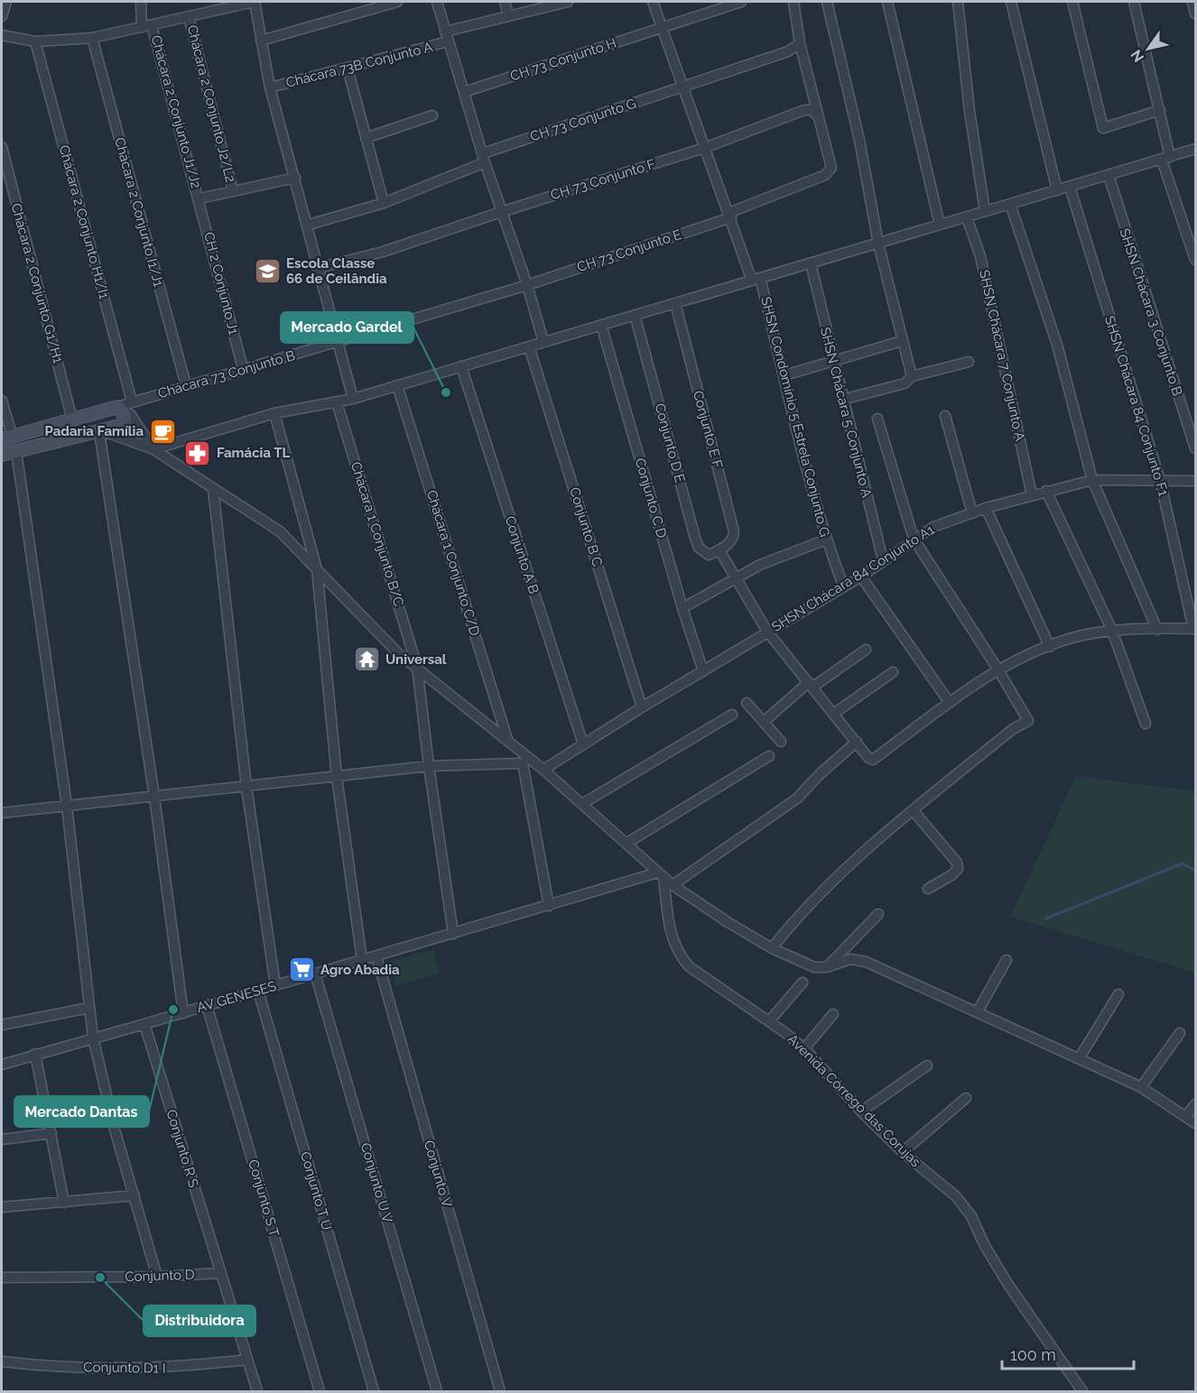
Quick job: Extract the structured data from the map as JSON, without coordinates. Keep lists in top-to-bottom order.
{
  "streets": {
    "street": [
      "CH 73 Conjunto H",
      "Chácara 73B Conjunto A",
      "Chácara 2 Conjunto J2/L2",
      "Chácara 2 Conjunto J1/J2",
      "CH 73 Conjunto G",
      "CH 73 Conjunto F",
      "Chácara 2 Conjunto I1/J1",
      "Chácara 2 Conjunto H1/I1",
      "CH 73 Conjunto E",
      "Chácara 2 Conjunto G1/H1",
      "CH 2 Conjunto J1",
      "SHSN Chácara 3 Conjunto B",
      "SHSN Chácara 7 Conjunto A",
      "Chácara 73 Conjunto B",
      "SHSN Chácara 84 Conjunto F1",
      "SHSN Chácara 5 Conjunto A",
      "SHSN Condomínio 5 Estrela Conjunto G",
      "Conjunto E F",
      "Conjunto D E",
      "Conjunto C D",
      "Conjunto B C",
      "Chácara 1 Conjunto B/C",
      "Conjunto A B",
      "Chácara 1 Conjunto C/D",
      "SHSN Chácara 84 Conjunto A1",
      "AV GENESES",
      "Avenida Córrego das Corujas",
      "Conjunto R S",
      "Conjunto V",
      "Conjunto U V",
      "Conjunto T U",
      "Conjunto S T",
      "Conjunto D",
      "Conjunto D1 I"
    ]
  },
  "crossings": [
    ["CH 73 Conjunto H", "SHSN Condomínio 5 Estrela Conjunto G"],
    ["Chácara 2 Conjunto J1/J2", "CH 2 Conjunto J1"],
    ["CH 73 Conjunto G", "SHSN Condomínio 5 Estrela Conjunto G"],
    ["CH 73 Conjunto F", "CH 73 Conjunto E"],
    ["CH 73 Conjunto F", "SHSN Condomínio 5 Estrela Conjunto G"],
    ["Chácara 2 Conjunto I1/J1", "Chácara 73 Conjunto B"],
    ["Chácara 2 Conjunto H1/I1", "Chácara 73 Conjunto B"],
    ["CH 73 Conjunto E", "Chácara 73 Conjunto B"],
    ["CH 73 Conjunto E", "SHSN Condomínio 5 Estrela Conjunto G"],
    ["CH 2 Conjunto J1", "Chácara 73 Conjunto B"],
    ["SHSN Chácara 7 Conjunto A", "SHSN Chácara 84 Conjunto A1"],
    ["SHSN Chácara 84 Conjunto F1", "SHSN Chácara 84 Conjunto A1"],
    ["SHSN Chácara 5 Conjunto A", "SHSN Chácara 84 Conjunto A1"],
    ["SHSN Condomínio 5 Estrela Conjunto G", "SHSN Chácara 84 Conjunto A1"],
    ["Conjunto E F", "Conjunto D E"],
    ["Conjunto C D", "SHSN Chácara 84 Conjunto A1"],
    ["Conjunto B C", "SHSN Chácara 84 Conjunto A1"],
    ["Chácara 1 Conjunto B/C", "AV GENESES"],
    ["Conjunto A B", "SHSN Chácara 84 Conjunto A1"],
    ["AV GENESES", "Avenida Córrego das Corujas"],
    ["AV GENESES", "Conjunto R S"],
    ["AV GENESES", "Conjunto V"],
    ["AV GENESES", "Conjunto U V"],
    ["AV GENESES", "Conjunto T U"],
    ["AV GENESES", "Conjunto S T"],
    ["Conjunto R S", "Conjunto D"],
    ["Conjunto R S", "Conjunto D1 I"]
  ],
  "places": {
    "school or university": ["Escola Classe 66 de Ceilândia"],
    "other": ["Mercado Gardel", "Mercado Dantas", "Distribuidora"],
    "cafe": ["Padaria Família"],
    "pharmacy": ["Famácia TL"],
    "temple": ["Universal"],
    "supermarket": ["Agro Abadia"]
  },
  "scale_bar": "100 m",
  "north": "bottom left"
}
